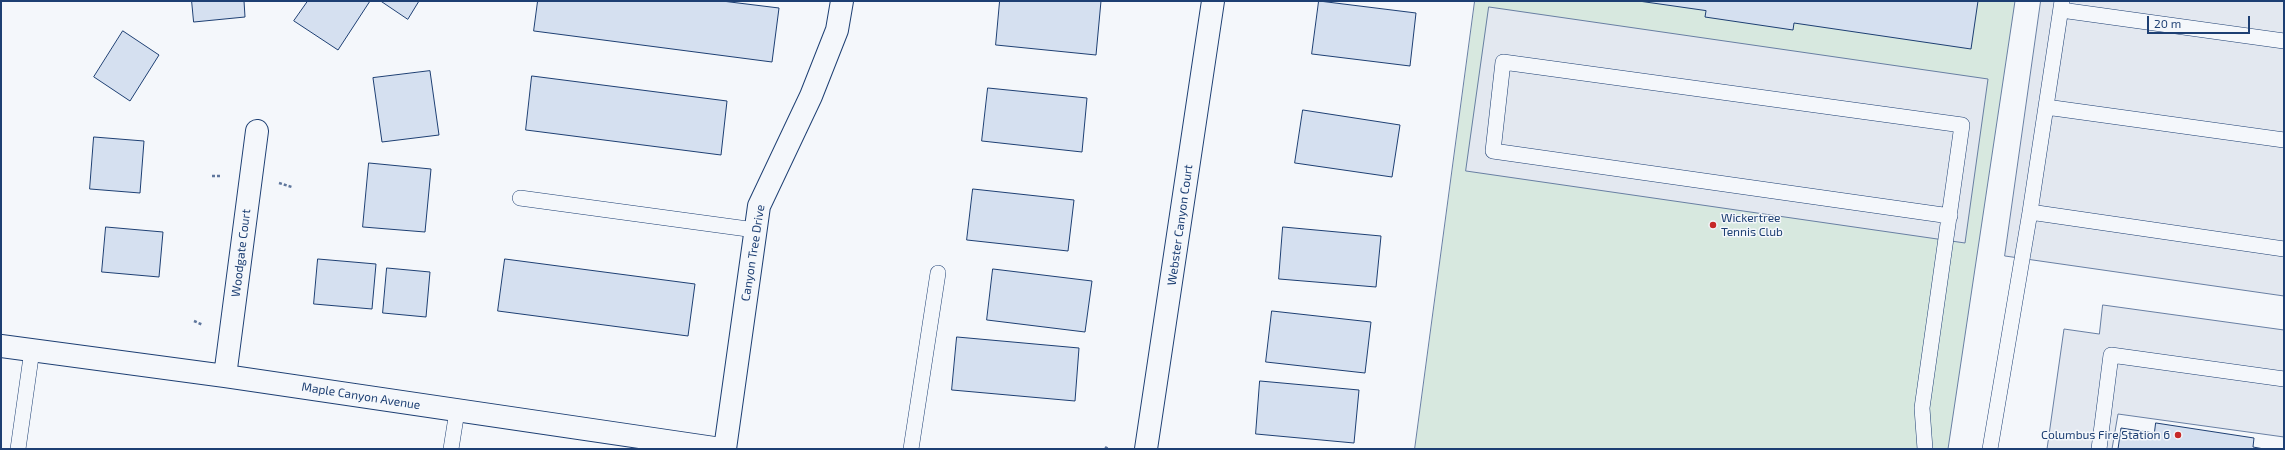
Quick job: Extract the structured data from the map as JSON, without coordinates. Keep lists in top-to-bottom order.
{
  "streets": {
    "street": [
      "Webster Canyon Court",
      "Woodgate Court",
      "Canyon Tree Drive",
      "Maple Canyon Avenue"
    ]
  },
  "crossings": [
    ["Woodgate Court", "Maple Canyon Avenue"]
  ],
  "places": ["Wickertree Tennis Club", "Columbus Fire Station 6"],
  "scale_bar": "20 m"
}
